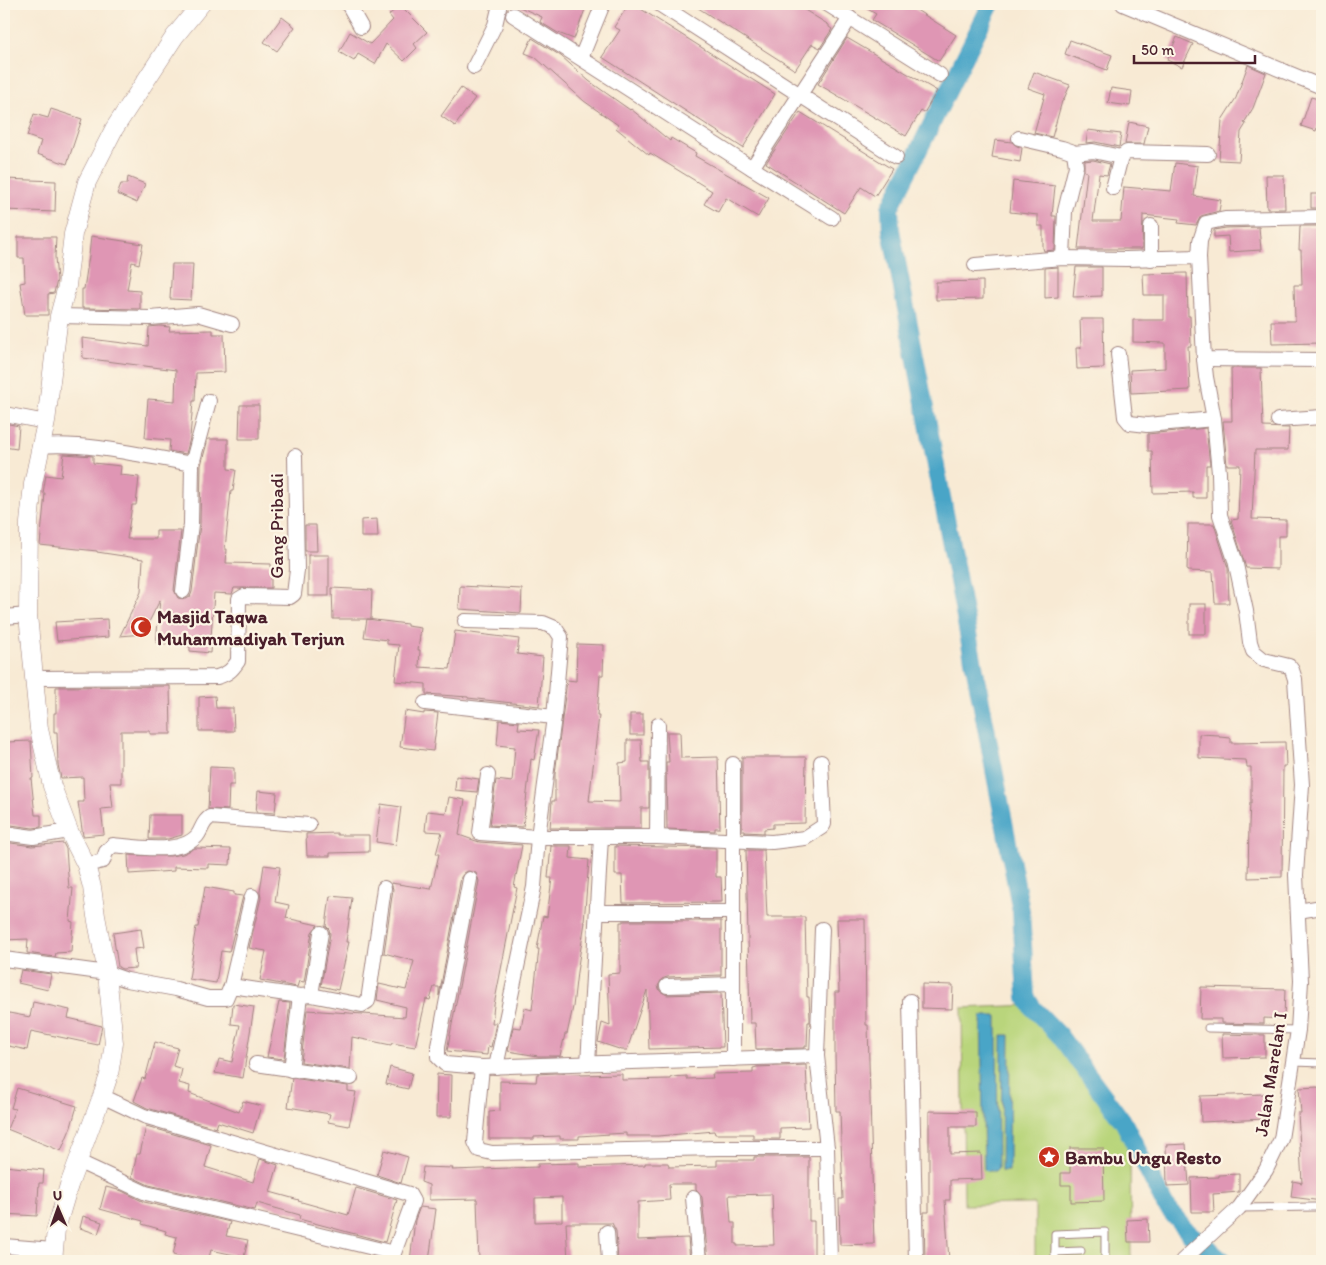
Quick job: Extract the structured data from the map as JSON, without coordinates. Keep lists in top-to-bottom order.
{
  "streets": {
    "street": ["Gang Pribadi", "Jalan Marelan I"]
  },
  "places": {
    "mosque": ["Masjid Taqwa Muhammadiyah Terjun"],
    "place": ["Bambu Ungu Resto"]
  },
  "scale_bar": "50 m",
  "north": "top"
}
